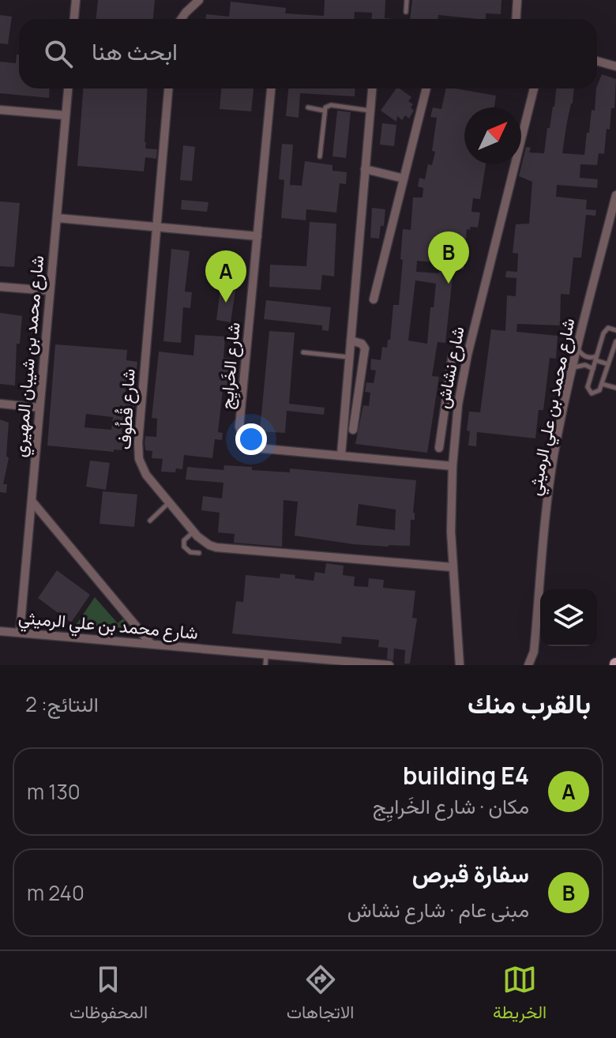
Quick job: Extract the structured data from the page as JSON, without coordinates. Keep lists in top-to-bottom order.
{
  "streets": {
    "street": [
      "شارع محمد بن شيبان المهيري",
      "شارع الخَرايِج",
      "شارع نشاش",
      "شارع محمد بن علي الرميثي",
      "شارع قُطُوف"
    ]
  },
  "crossings": [
    ["شارع محمد بن شيبان المهيري", "شارع محمد بن علي الرميثي"],
    ["شارع الخَرايِج", "شارع نشاش"],
    ["شارع نشاش", "شارع قُطُوف"]
  ],
  "north": "top right",
  "page": {
    "search": "ابحث هنا",
    "pins": ["B", "A"],
    "heading": ["بالقرب منك", "النتائج: 2"],
    "list": [
      {
        "mark": "A",
        "name": "building E4",
        "note": "مكان · شارع الخَرايِج",
        "value": "130 m"
      },
      {
        "mark": "B",
        "name": "سفارة قبرص",
        "note": "مبنى عام · شارع نشاش",
        "value": "240 m"
      }
    ],
    "nav": ["الخريطة", "الاتجاهات", "المحفوظات"]
  }
}
